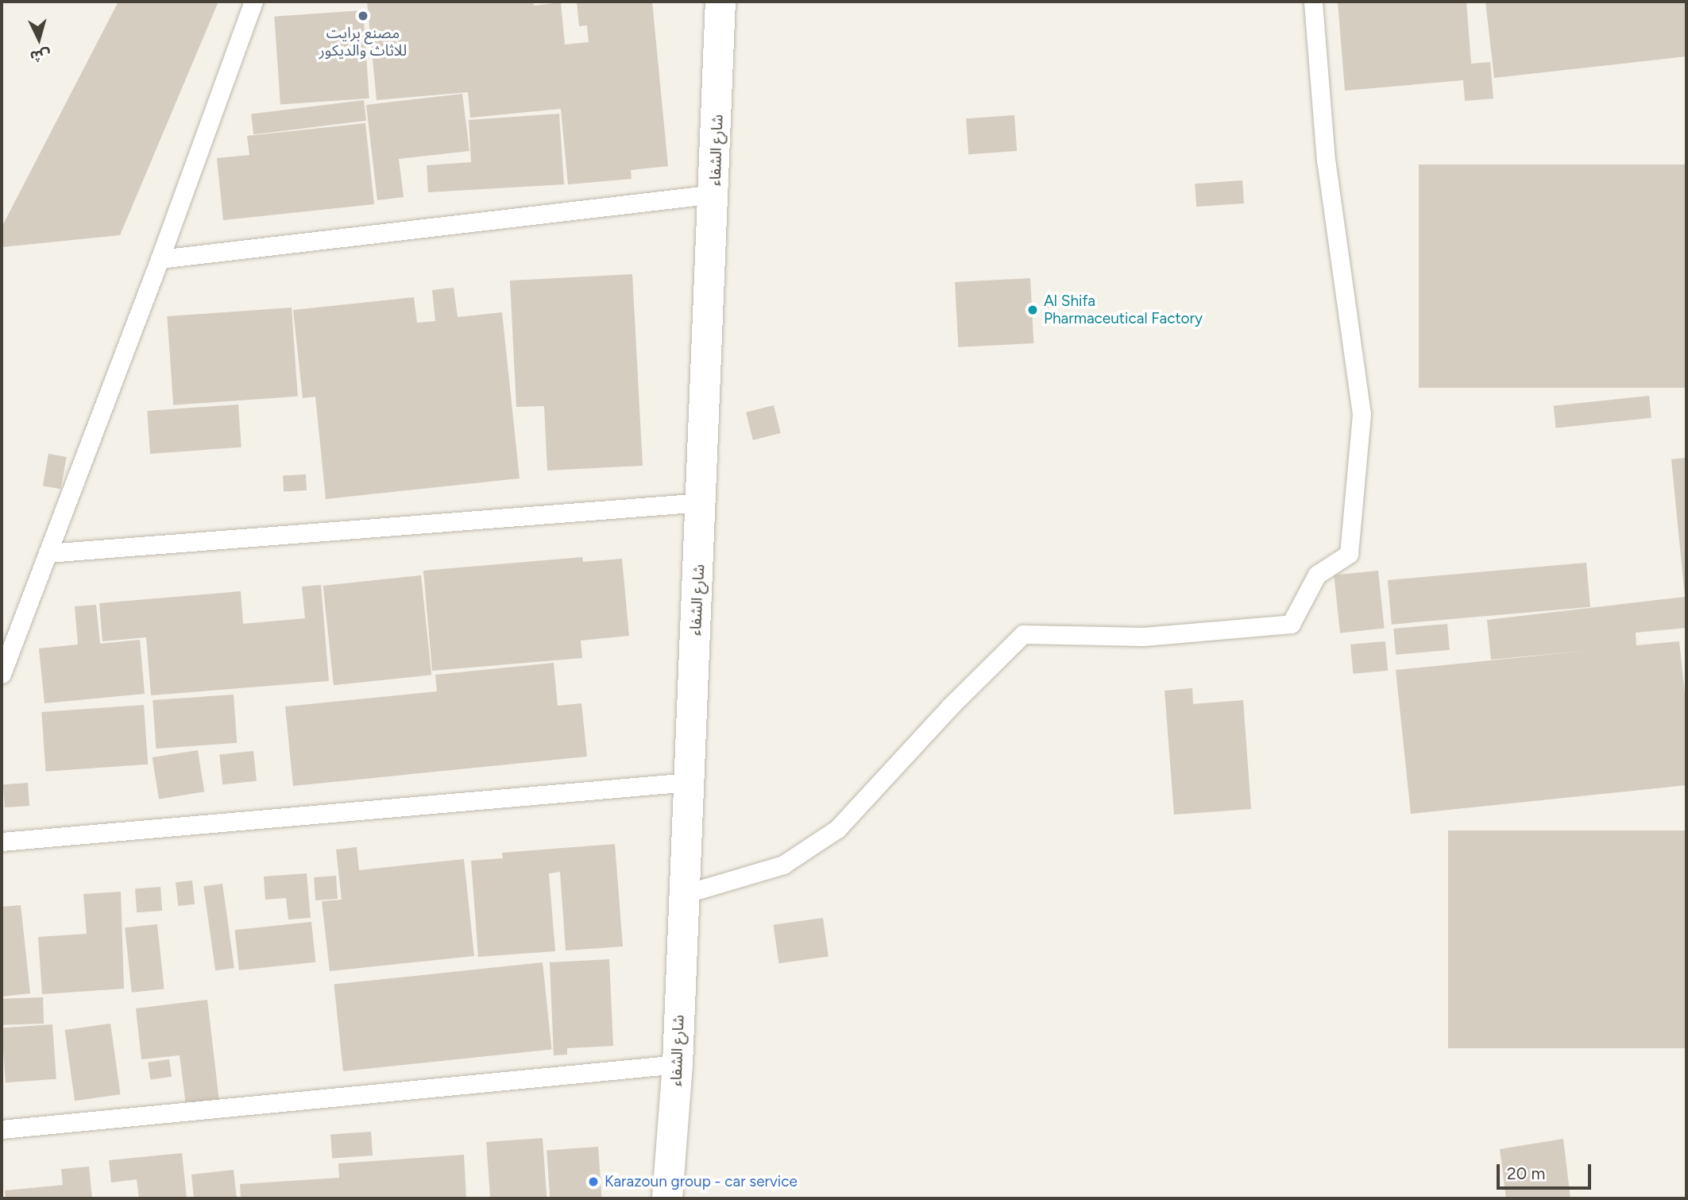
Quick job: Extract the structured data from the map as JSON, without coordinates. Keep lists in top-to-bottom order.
{
  "streets": {
    "street": ["شارع الشفاء"]
  },
  "places": ["مصنع برايت للاثاث والديكور", "Al Shifa Pharmaceutical Factory", "Karazoun group - car service"],
  "scale_bar": "20 m",
  "north": "bottom"
}
